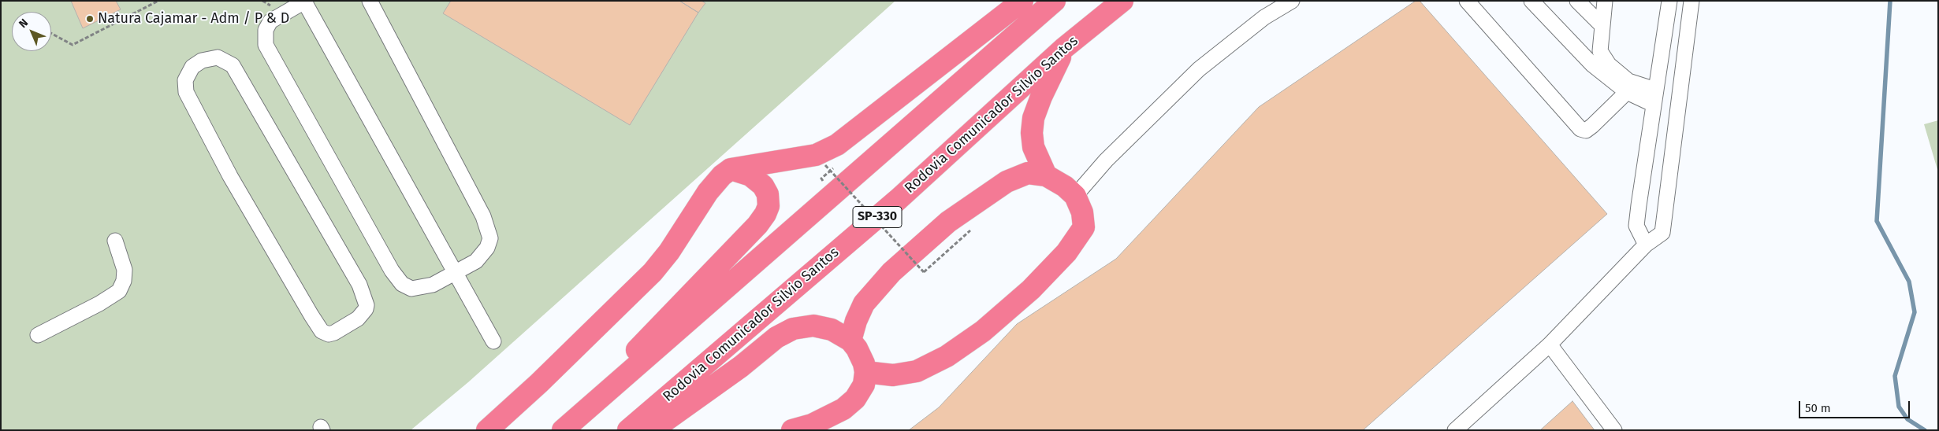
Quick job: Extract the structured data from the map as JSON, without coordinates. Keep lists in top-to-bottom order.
{
  "streets": {
    "highway": ["Rodovia Comunicador Silvio Santos", "SP-330"]
  },
  "places": ["Natura Cajamar - Adm / P & D"],
  "scale_bar": "50 m",
  "north": "top left"
}
